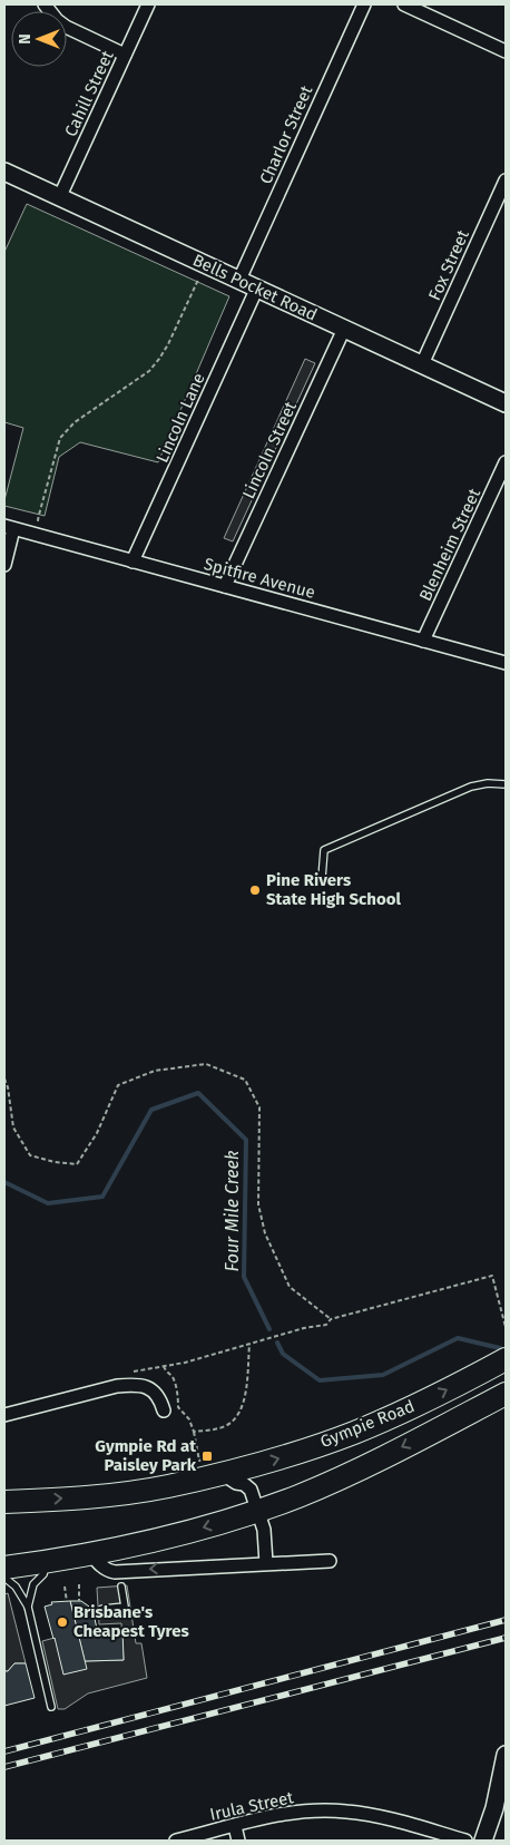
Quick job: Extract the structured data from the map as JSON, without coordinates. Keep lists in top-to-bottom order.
{
  "streets": {
    "highway": ["Gympie Road"],
    "main road": ["Bells Pocket Road"],
    "street": [
      "Cahill Street",
      "Charlor Street",
      "Fox Street",
      "Lincoln Lane",
      "Lincoln Street",
      "Blenheim Street",
      "Spitfire Avenue",
      "Irula Street"
    ]
  },
  "crossings": [
    ["Cahill Street", "Bells Pocket Road"],
    ["Charlor Street", "Bells Pocket Road"],
    ["Fox Street", "Bells Pocket Road"],
    ["Bells Pocket Road", "Lincoln Lane"],
    ["Bells Pocket Road", "Lincoln Street"],
    ["Lincoln Lane", "Spitfire Avenue"],
    ["Lincoln Street", "Spitfire Avenue"],
    ["Blenheim Street", "Spitfire Avenue"]
  ],
  "water": ["Four Mile Creek"],
  "places": {
    "other": ["Pine Rivers State High School", "Brisbane's Cheapest Tyres"],
    "transit": ["Gympie Rd at Paisley Park"]
  },
  "north": "left"
}
